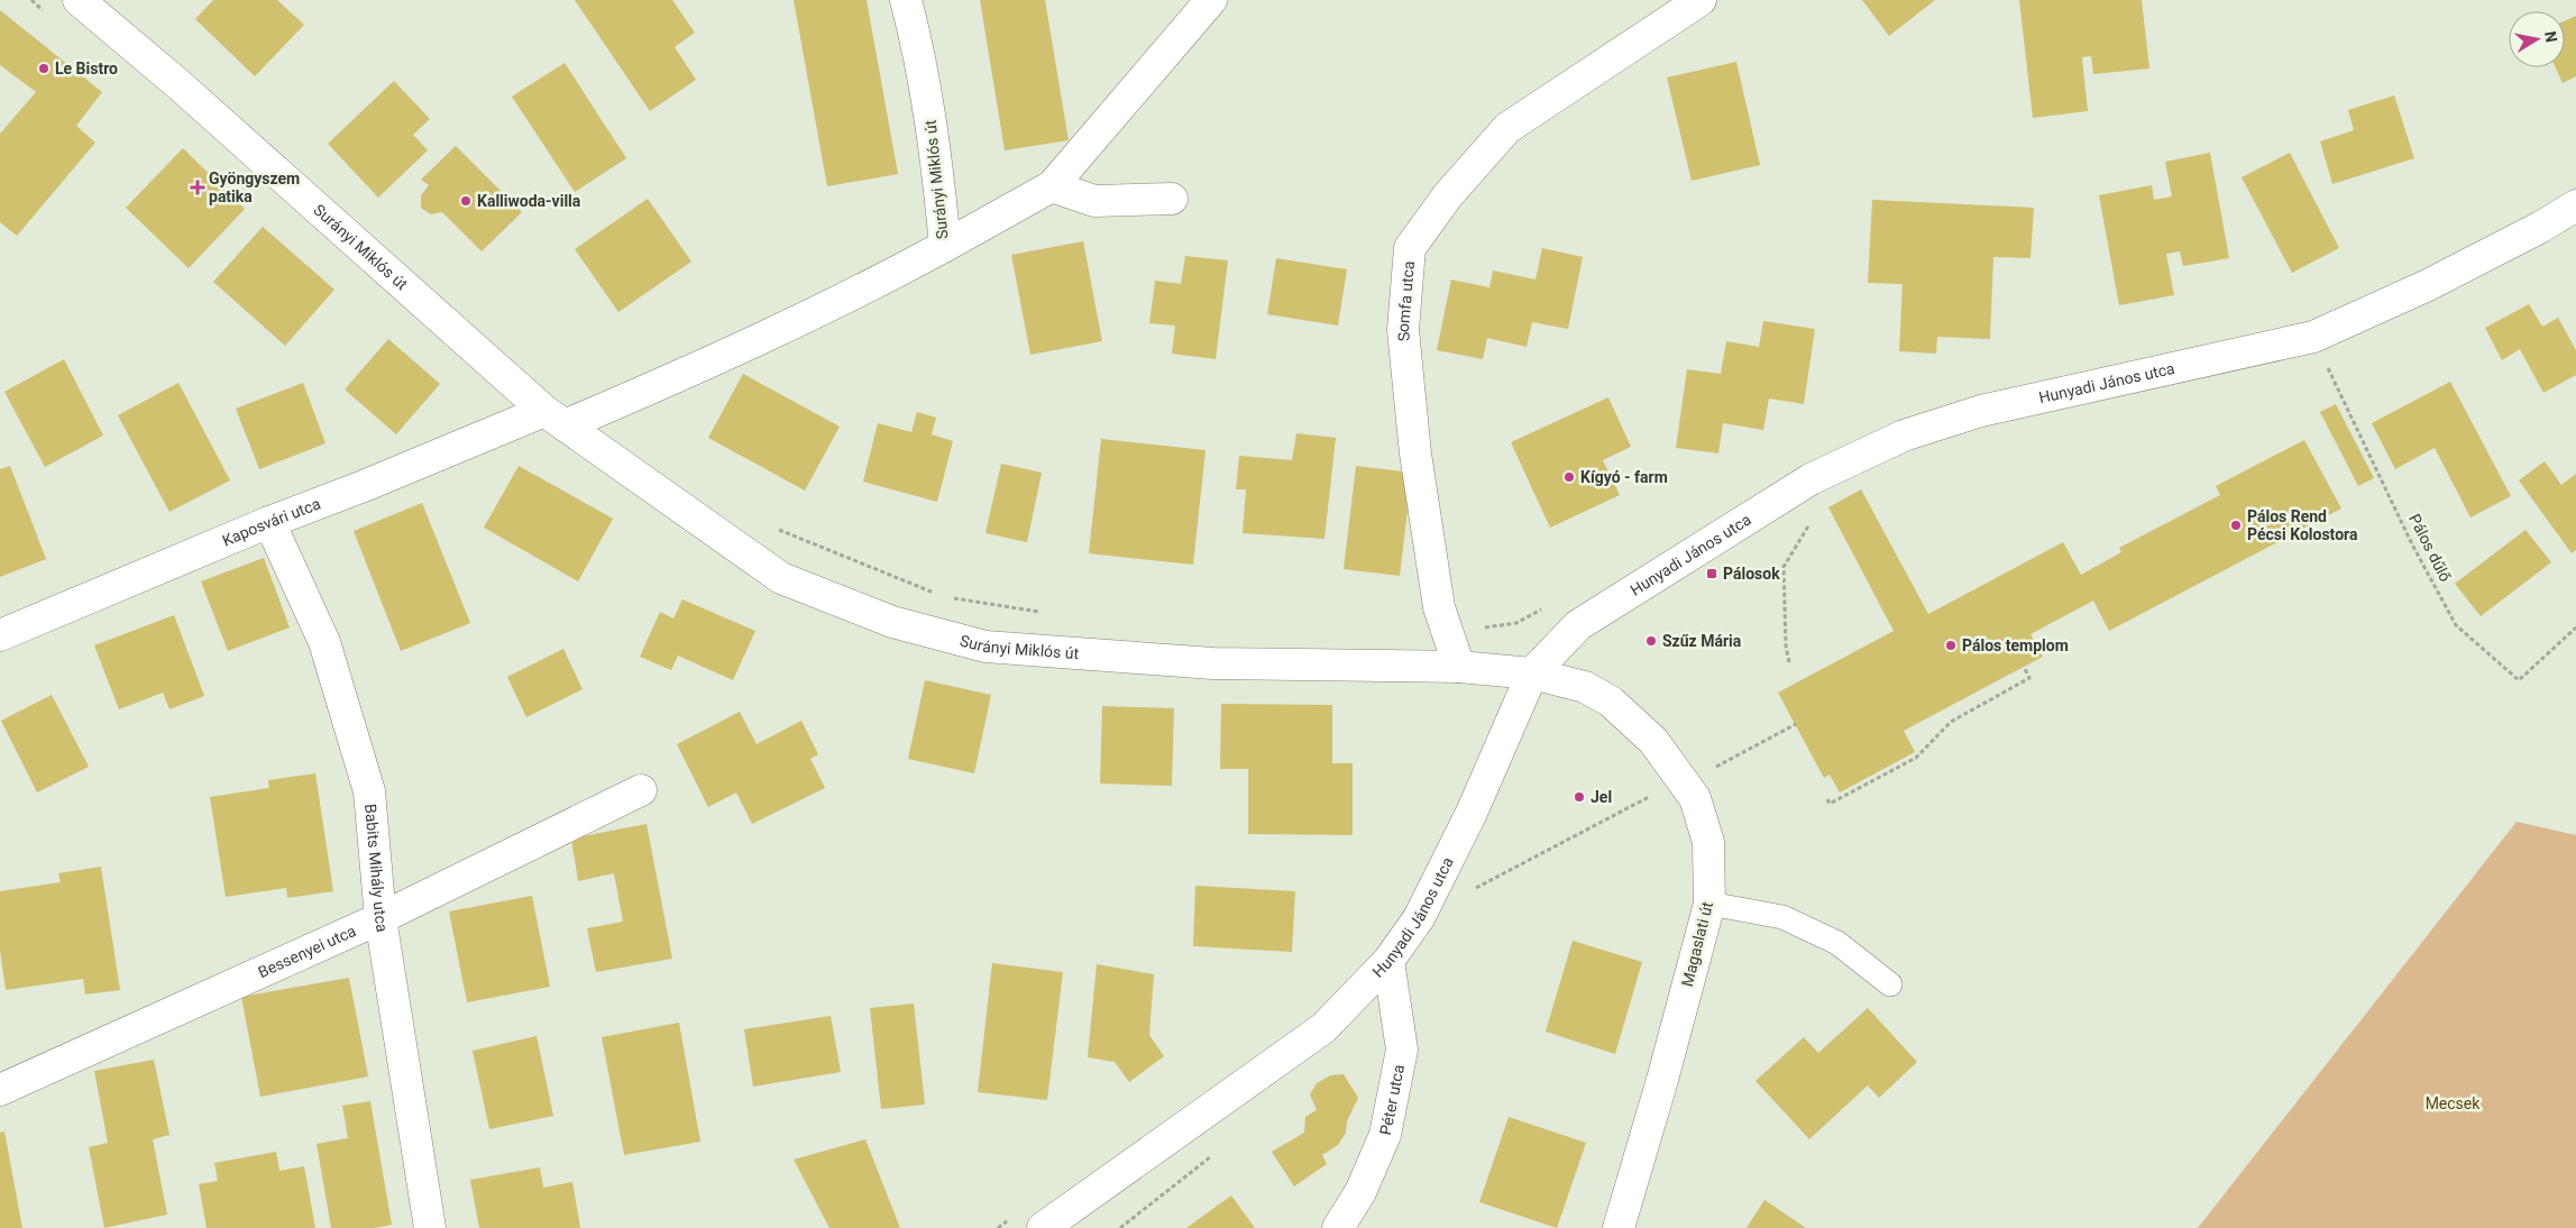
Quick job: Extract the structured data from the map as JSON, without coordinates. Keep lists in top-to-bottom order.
{
  "streets": {
    "street": [
      "Surányi Miklós út",
      "Somfa utca",
      "Hunyadi János utca",
      "Kaposvári utca",
      "Babits Mihály utca",
      "Magaslati út",
      "Bessenyei utca",
      "Péter utca"
    ],
    "path": ["Pálos dűlő"]
  },
  "crossings": [
    ["Surányi Miklós út", "Somfa utca"],
    ["Surányi Miklós út", "Hunyadi János utca"],
    ["Surányi Miklós út", "Kaposvári utca"],
    ["Surányi Miklós út", "Magaslati út"],
    ["Hunyadi János utca", "Pálos dűlő"],
    ["Hunyadi János utca", "Magaslati út"],
    ["Hunyadi János utca", "Péter utca"],
    ["Kaposvári utca", "Babits Mihály utca"],
    ["Babits Mihály utca", "Bessenyei utca"]
  ],
  "parks": ["Mecsek"],
  "places": {
    "other": [
      "Le Bistro",
      "Kalliwoda-villa",
      "Kígyó - farm",
      "Pálos Rend Pécsi Kolostora",
      "Szűz Mária",
      "Pálos templom",
      "Jel"
    ],
    "health": ["Gyöngyszem patika"],
    "transit": ["Pálosok"]
  },
  "north": "right"
}
